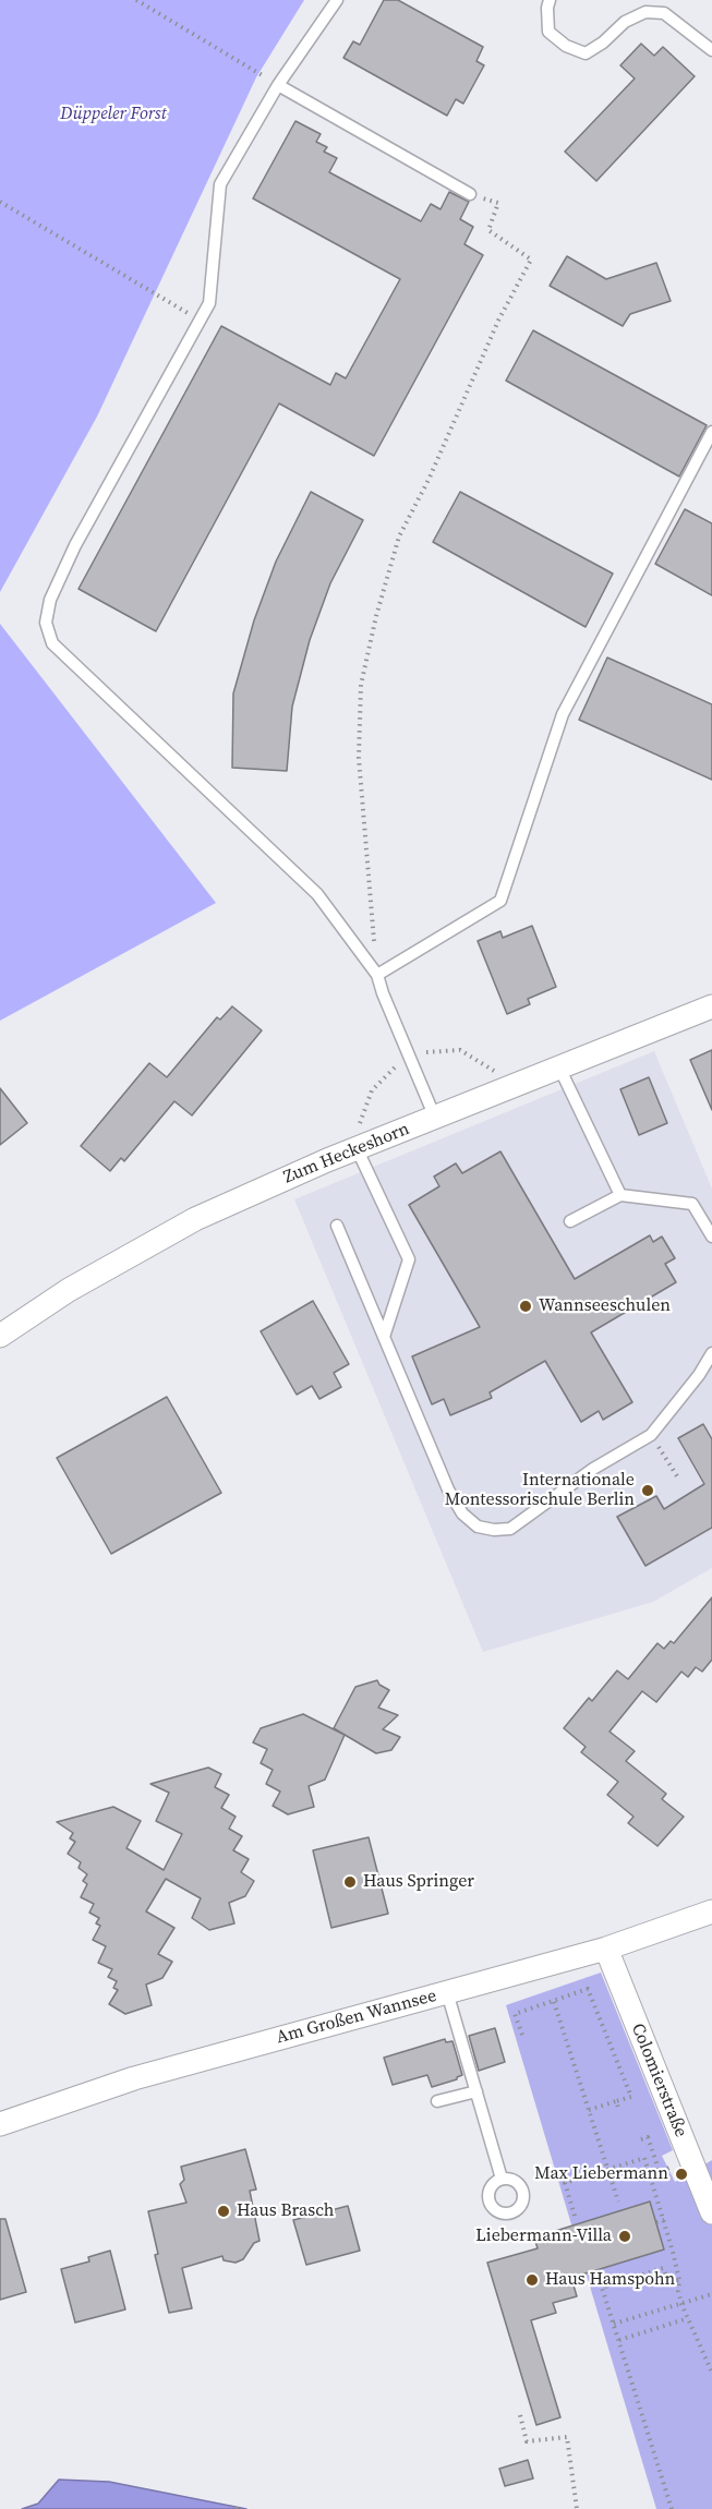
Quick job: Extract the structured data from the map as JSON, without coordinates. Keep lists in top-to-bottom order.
{
  "streets": {
    "street": ["Zum Heckeshorn", "Am Großen Wannsee", "Colomierstraße"]
  },
  "crossings": [
    ["Am Großen Wannsee", "Colomierstraße"]
  ],
  "parks": ["Düppeler Forst"],
  "places": [
    "Wannseeschulen",
    "Internationale Montessorischule Berlin",
    "Haus Springer",
    "Max Liebermann",
    "Haus Brasch",
    "Liebermann-Villa",
    "Haus Hamspohn"
  ]
}
